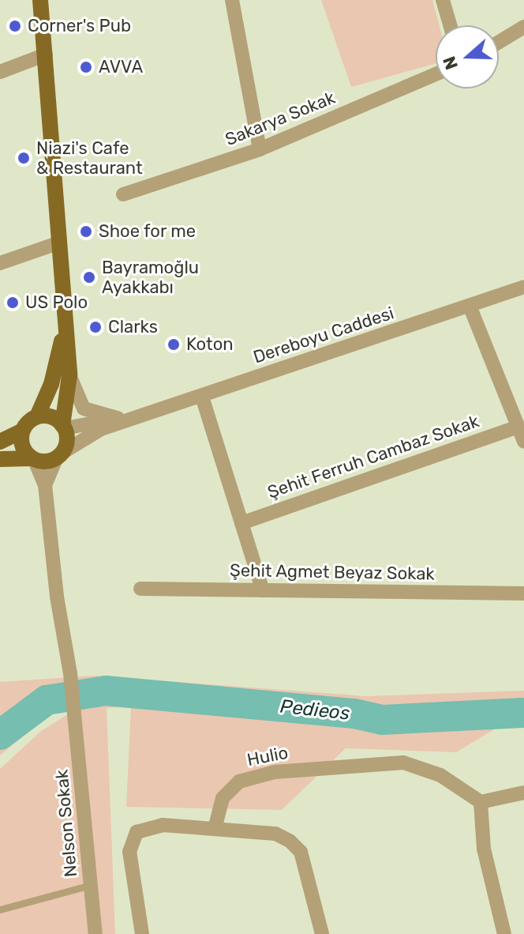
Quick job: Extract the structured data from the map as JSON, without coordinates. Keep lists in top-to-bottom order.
{
  "streets": {
    "street": [
      "Sakarya Sokak",
      "Dereboyu Caddesi",
      "Şehit Ferruh Cambaz Sokak",
      "Şehit Agmet Beyaz Sokak",
      "Hulio",
      "Nelson Sokak"
    ]
  },
  "water": ["Pedieos"],
  "places": [
    "Corner's Pub",
    "AVVA",
    "Niazi's Cafe & Restaurant",
    "Shoe for me",
    "Bayramoğlu Ayakkabı",
    "US Polo",
    "Clarks",
    "Koton"
  ],
  "north": "left"
}
